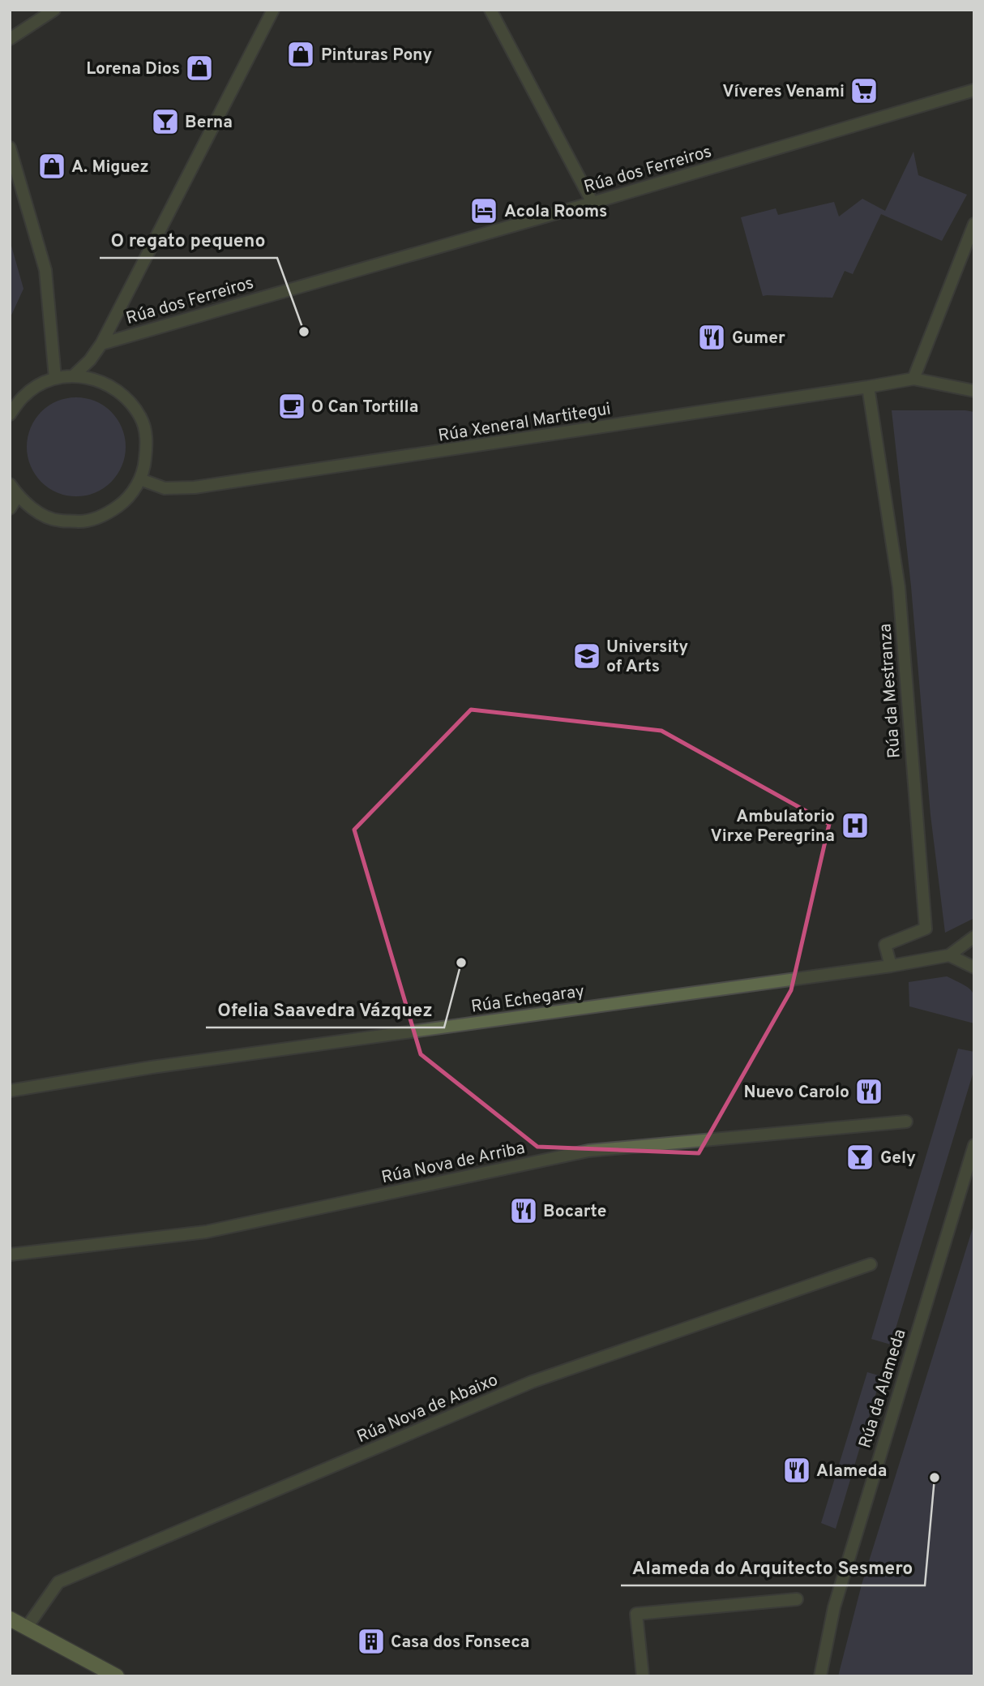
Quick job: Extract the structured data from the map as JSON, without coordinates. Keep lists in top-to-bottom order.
{
  "streets": {
    "street": [
      "Rúa dos Ferreiros",
      "Rúa Xeneral Martitegui",
      "Rúa da Mestranza",
      "Rúa Echegaray",
      "Rúa Nova de Arriba",
      "Rúa da Alameda",
      "Rúa Nova de Abaixo"
    ]
  },
  "crossings": [
    ["Rúa Xeneral Martitegui", "Rúa da Mestranza"],
    ["Rúa da Mestranza", "Rúa Echegaray"]
  ],
  "places": {
    "shop": ["Pinturas Pony", "Lorena Dios", "A. Miguez"],
    "supermarket": ["Víveres Venami"],
    "bar": ["Berna", "Gely"],
    "hotel": ["Acola Rooms"],
    "other": ["O regato pequeno", "Ofelia Saavedra Vázquez", "Alameda do Arquitecto Sesmero"],
    "restaurant": [
      "Gumer",
      "Nuevo Carolo",
      "Bocarte",
      "Alameda"
    ],
    "cafe": ["O Can Tortilla"],
    "school or university": ["University of Arts"],
    "hospital": ["Ambulatorio Virxe Peregrina"],
    "building": ["Casa dos Fonseca"]
  }
}
